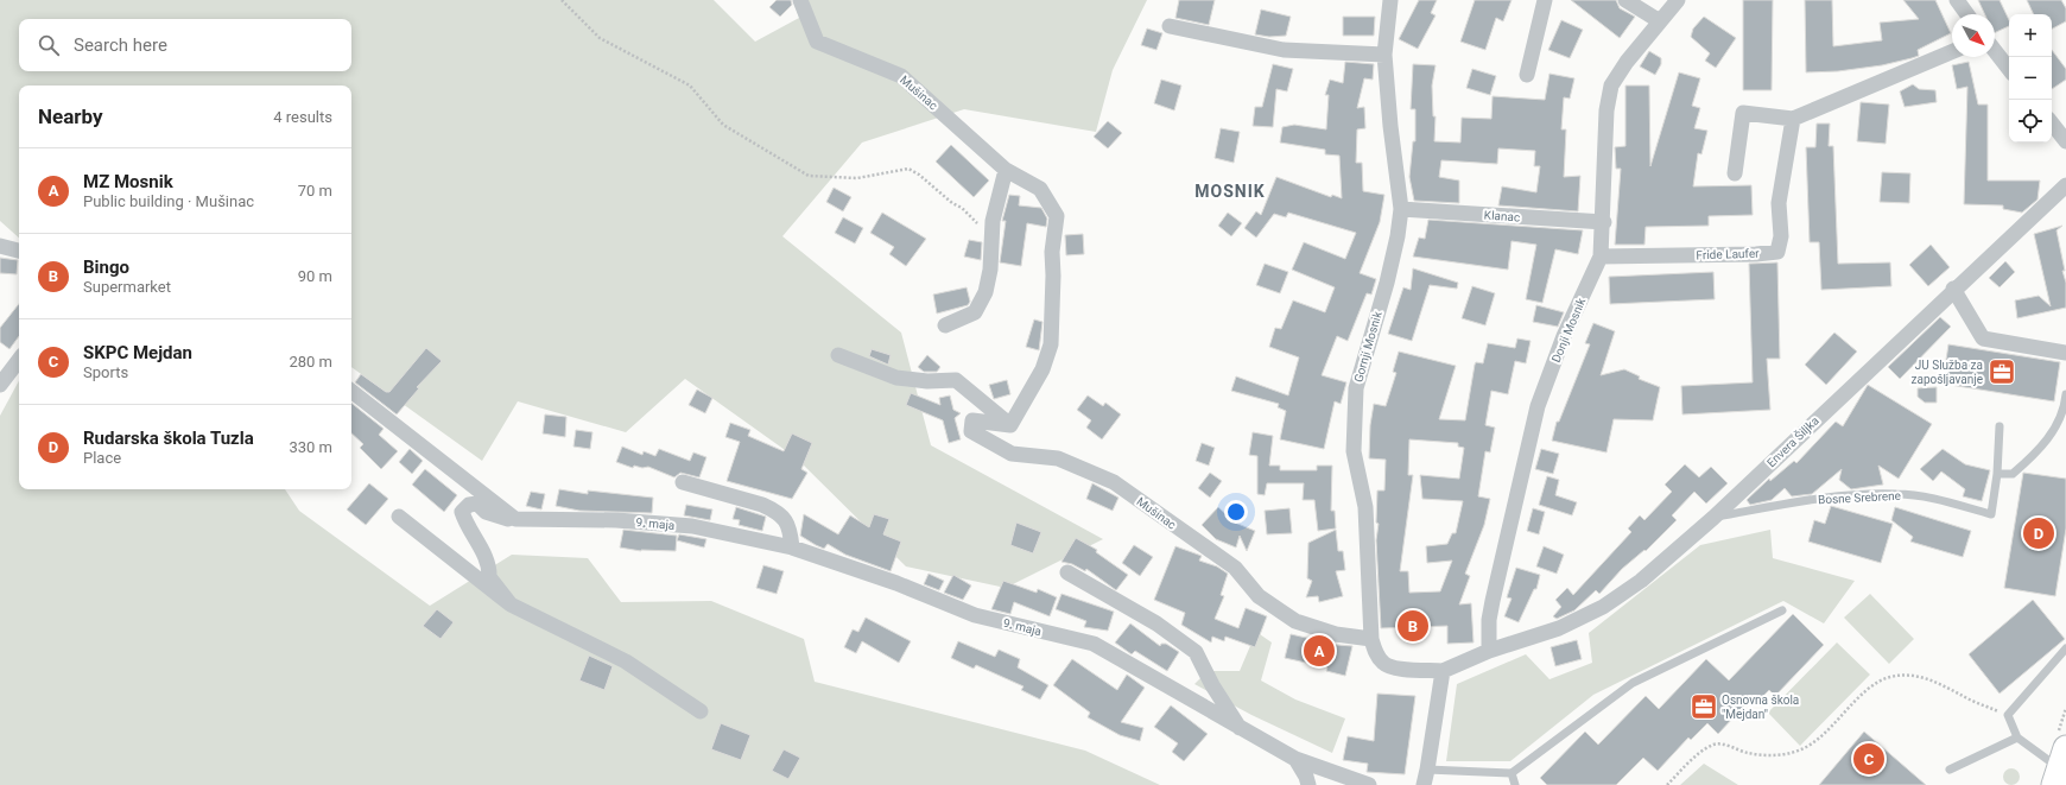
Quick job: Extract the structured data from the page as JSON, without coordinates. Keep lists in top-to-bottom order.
{
  "streets": {
    "street": [
      "Mušinac",
      "Klanac",
      "Fride Laufer",
      "Donji Mosnik",
      "Gornji Mosnik",
      "Envera Šiljka",
      "9. maja"
    ],
    "lane": ["Bosne Srebrene"]
  },
  "crossings": [
    ["Mušinac", "Gornji Mosnik"],
    ["Klanac", "Donji Mosnik"],
    ["Klanac", "Gornji Mosnik"],
    ["Fride Laufer", "Donji Mosnik"],
    ["Donji Mosnik", "Envera Šiljka"],
    ["Gornji Mosnik", "Envera Šiljka"],
    ["Envera Šiljka", "Bosne Srebrene"]
  ],
  "districts": ["MOSNIK"],
  "places": {
    "office": ["JU Služba za zapošljavanje", "Osnovna škola \"Mejdan\""]
  },
  "north": "bottom right",
  "page": {
    "map_buttons": ["+", "−"],
    "search": "Search here",
    "heading": ["Nearby", "4 results"],
    "list": [
      {
        "mark": "A",
        "name": "MZ Mosnik",
        "note": "Public building · Mušinac",
        "value": "70 m"
      },
      {
        "mark": "B",
        "name": "Bingo",
        "note": "Supermarket",
        "value": "90 m"
      },
      {
        "mark": "C",
        "name": "SKPC Mejdan",
        "note": "Sports",
        "value": "280 m"
      },
      {
        "mark": "D",
        "name": "Rudarska škola Tuzla",
        "note": "Place",
        "value": "330 m"
      }
    ],
    "pins": [
      "D",
      "B",
      "A",
      "C"
    ]
  }
}
